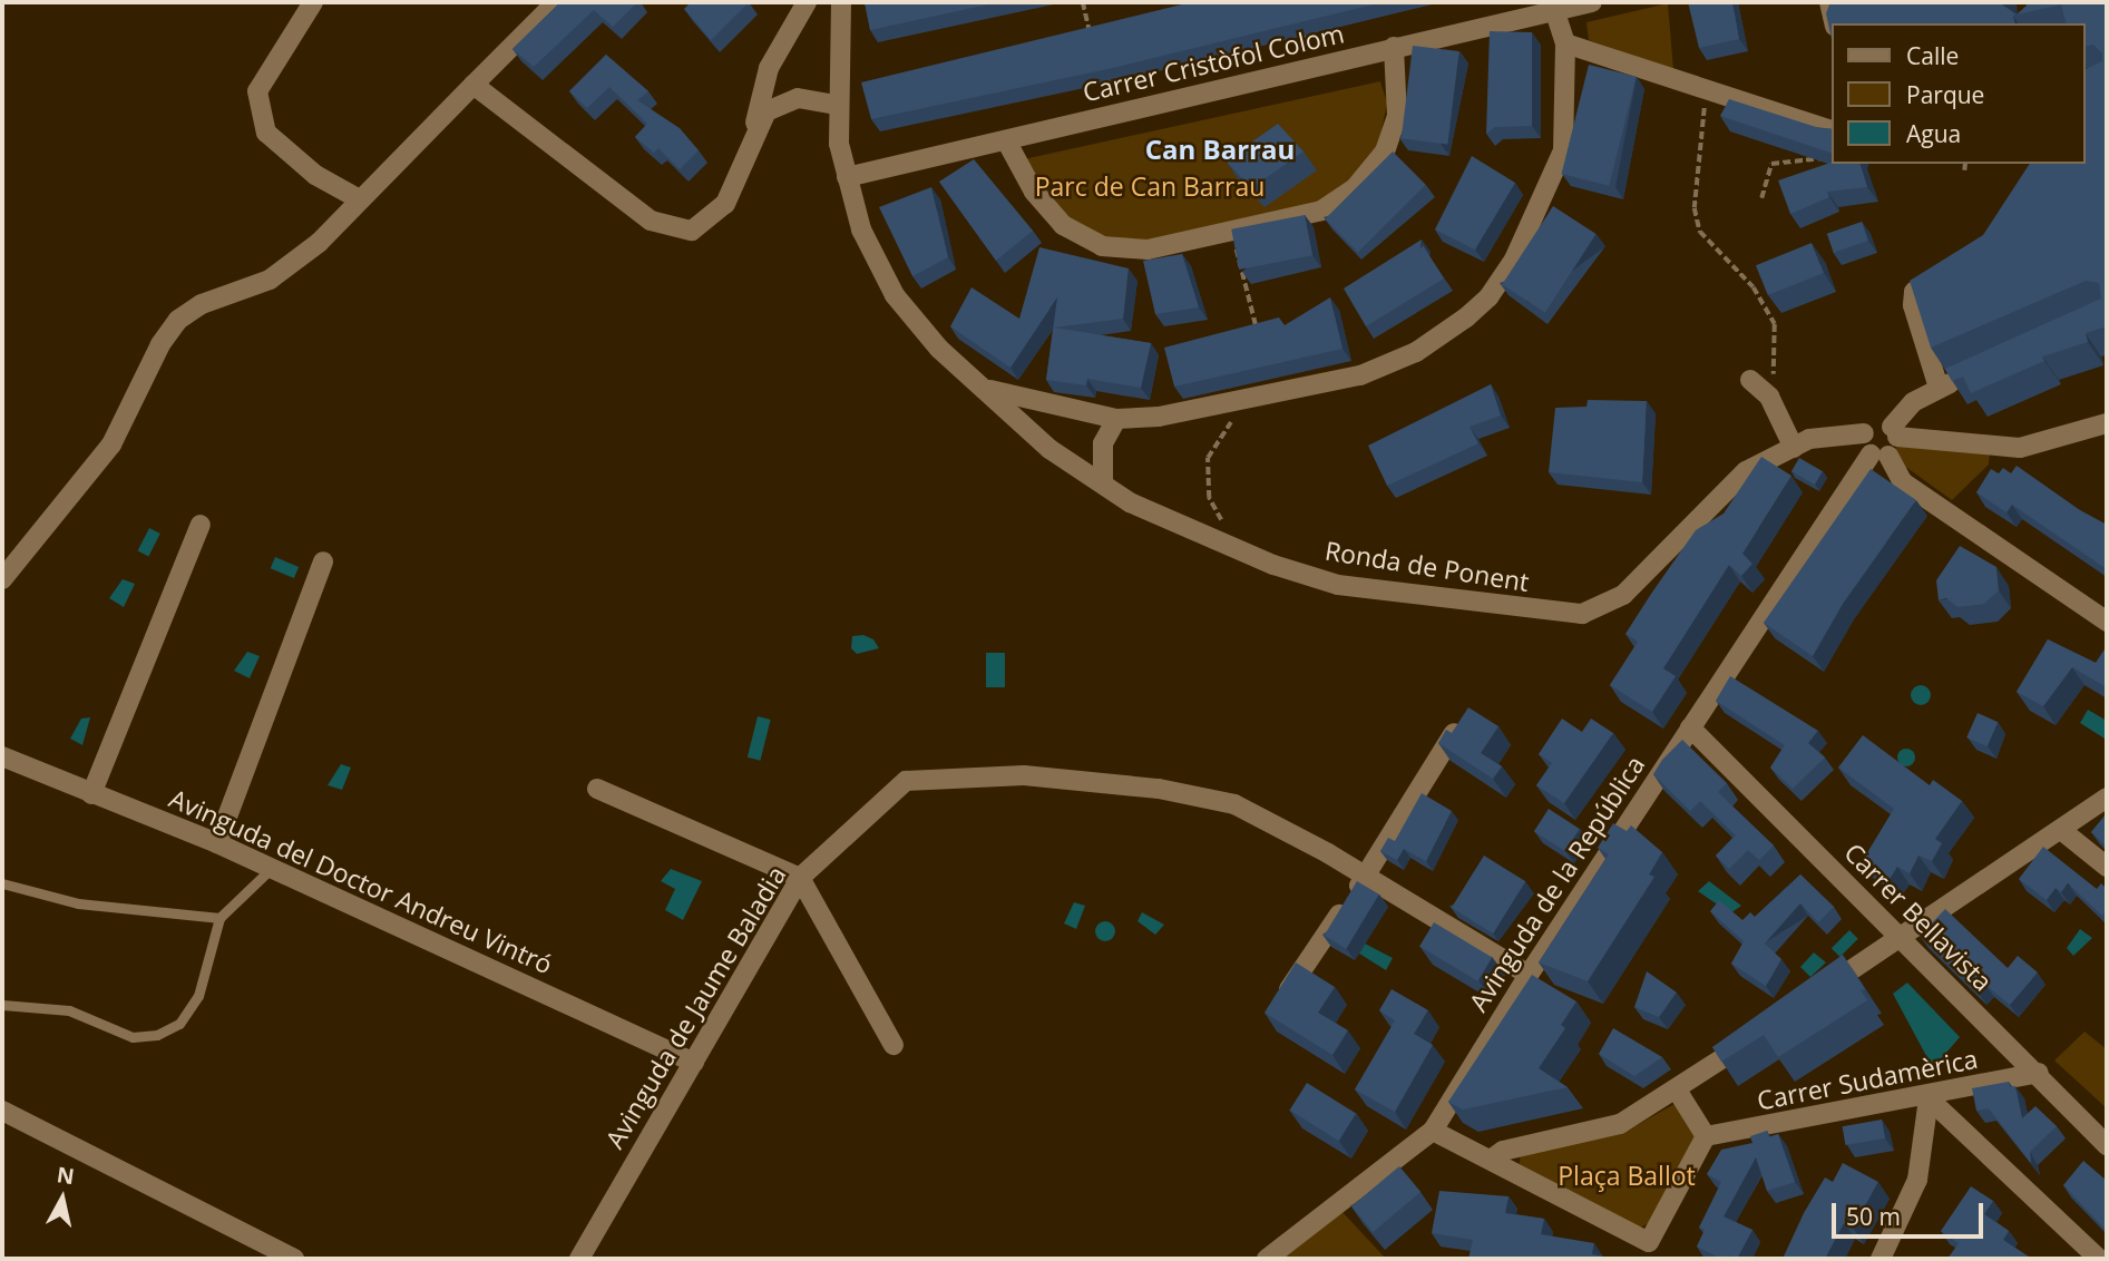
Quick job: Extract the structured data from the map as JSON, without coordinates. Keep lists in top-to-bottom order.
{
  "streets": {
    "street": [
      "Carrer Cristòfol Colom",
      "Ronda de Ponent",
      "Avinguda del Doctor Andreu Vintró",
      "Avinguda de la República",
      "Carrer Bellavista",
      "Avinguda de Jaume Baladia",
      "Carrer Sudamèrica"
    ]
  },
  "crossings": [
    ["Carrer Cristòfol Colom", "Ronda de Ponent"],
    ["Ronda de Ponent", "Avinguda de la República"],
    ["Avinguda del Doctor Andreu Vintró", "Avinguda de Jaume Baladia"],
    ["Avinguda de la República", "Carrer Bellavista"],
    ["Avinguda de la República", "Avinguda de Jaume Baladia"],
    ["Carrer Bellavista", "Carrer Sudamèrica"]
  ],
  "districts": ["Can Barrau"],
  "parks": ["Parc de Can Barrau", "Plaça Ballot"],
  "legend": ["Calle", "Parque", "Agua"],
  "scale_bar": "50 m",
  "north": "top"
}
